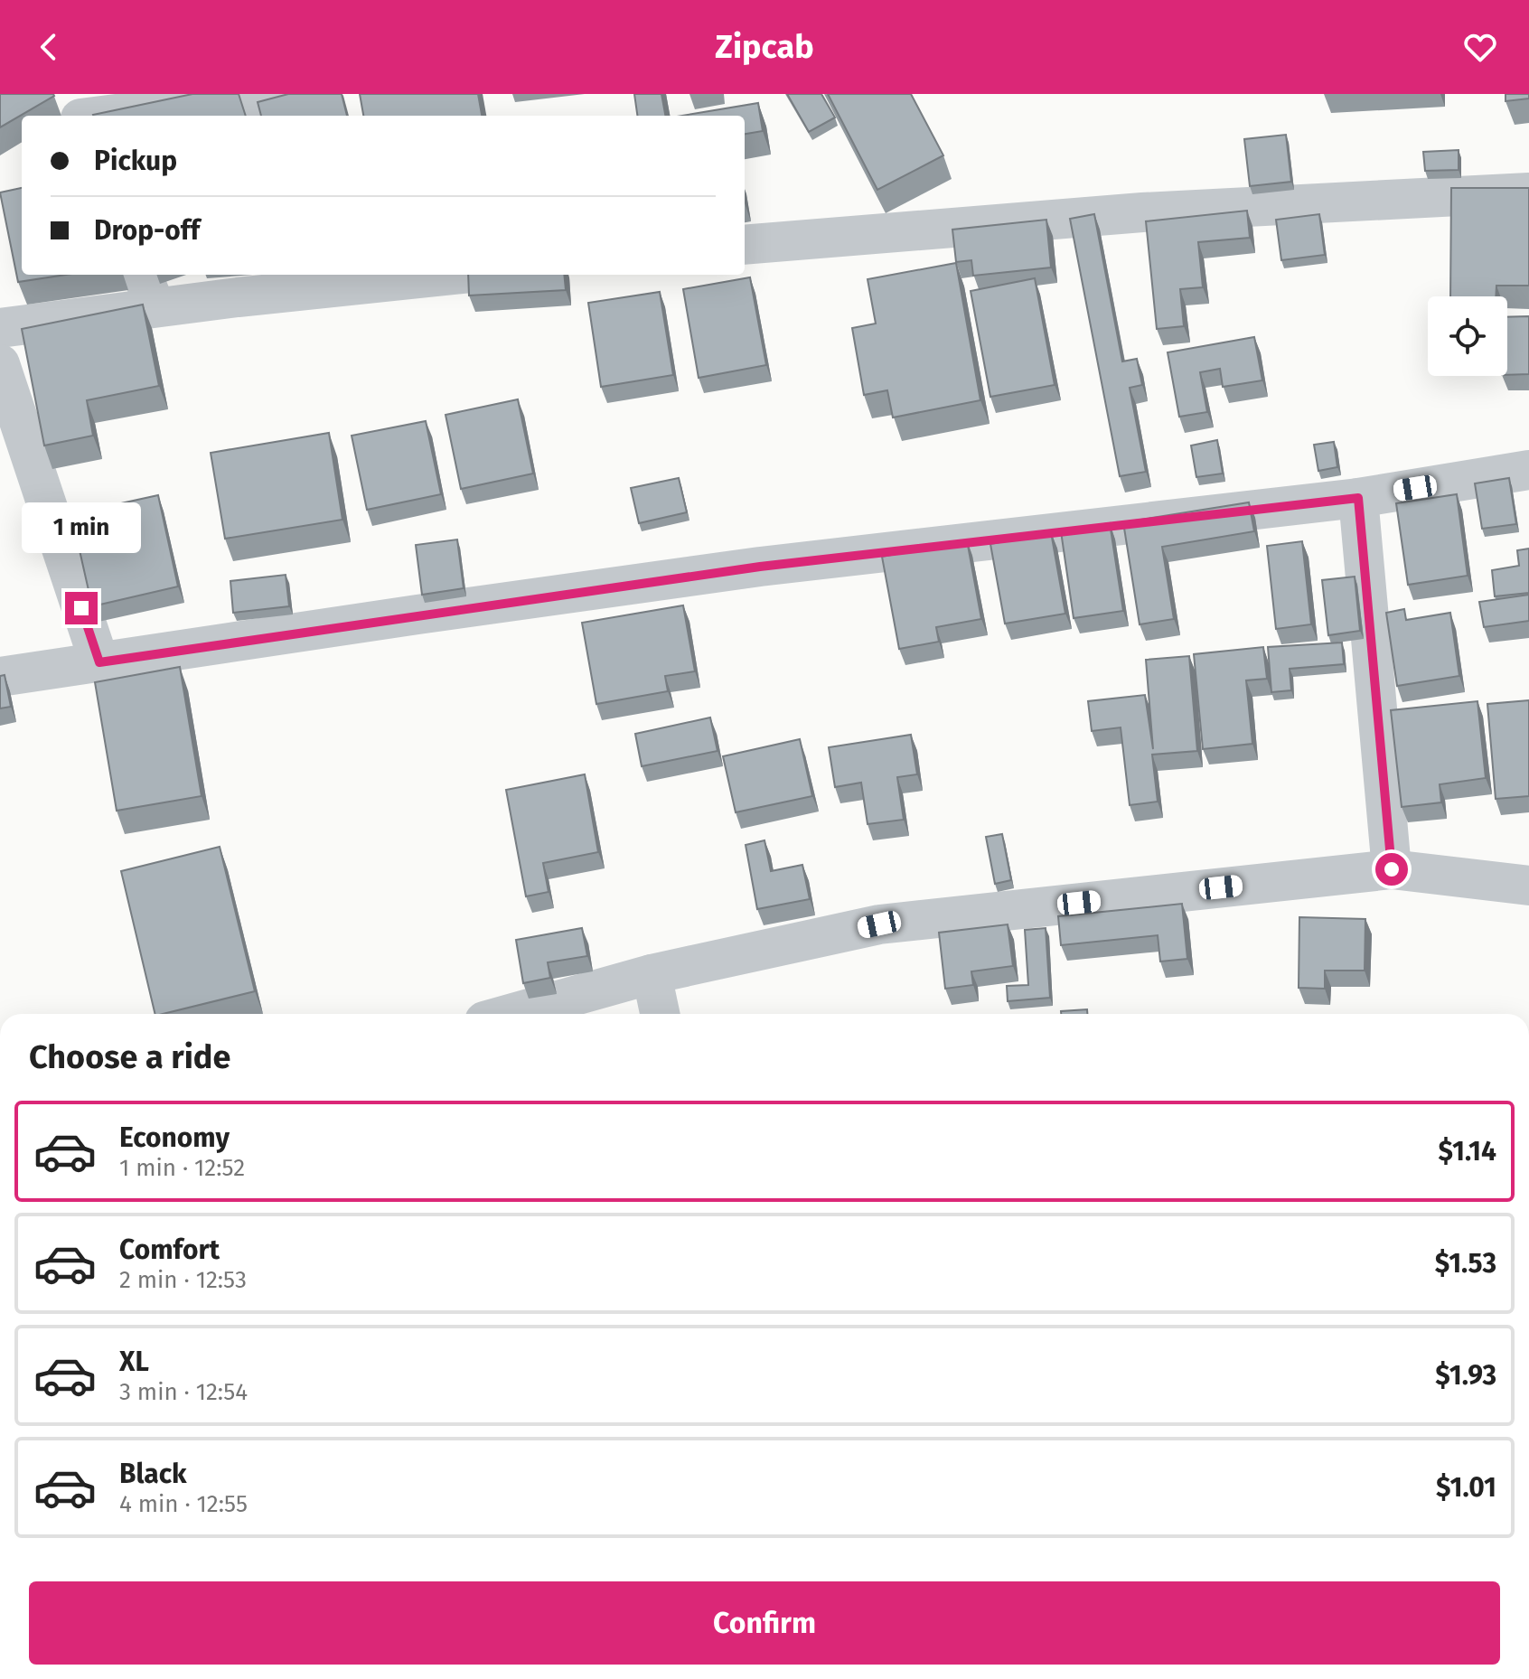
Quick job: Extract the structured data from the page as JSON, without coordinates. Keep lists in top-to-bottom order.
{
  "page": {
    "header": "Zipcab",
    "banner": ["Pickup", "Drop-off"],
    "bubble": "1 min",
    "heading": "Choose a ride",
    "list": [
      {
        "name": "Economy",
        "note": "1 min · 12:52",
        "value": "$1.14"
      },
      {
        "name": "Comfort",
        "note": "2 min · 12:53",
        "value": "$1.53"
      },
      {
        "name": "XL",
        "note": "3 min · 12:54",
        "value": "$1.93"
      },
      {
        "name": "Black",
        "note": "4 min · 12:55",
        "value": "$1.01"
      }
    ],
    "buttons": "Confirm"
  }
}
